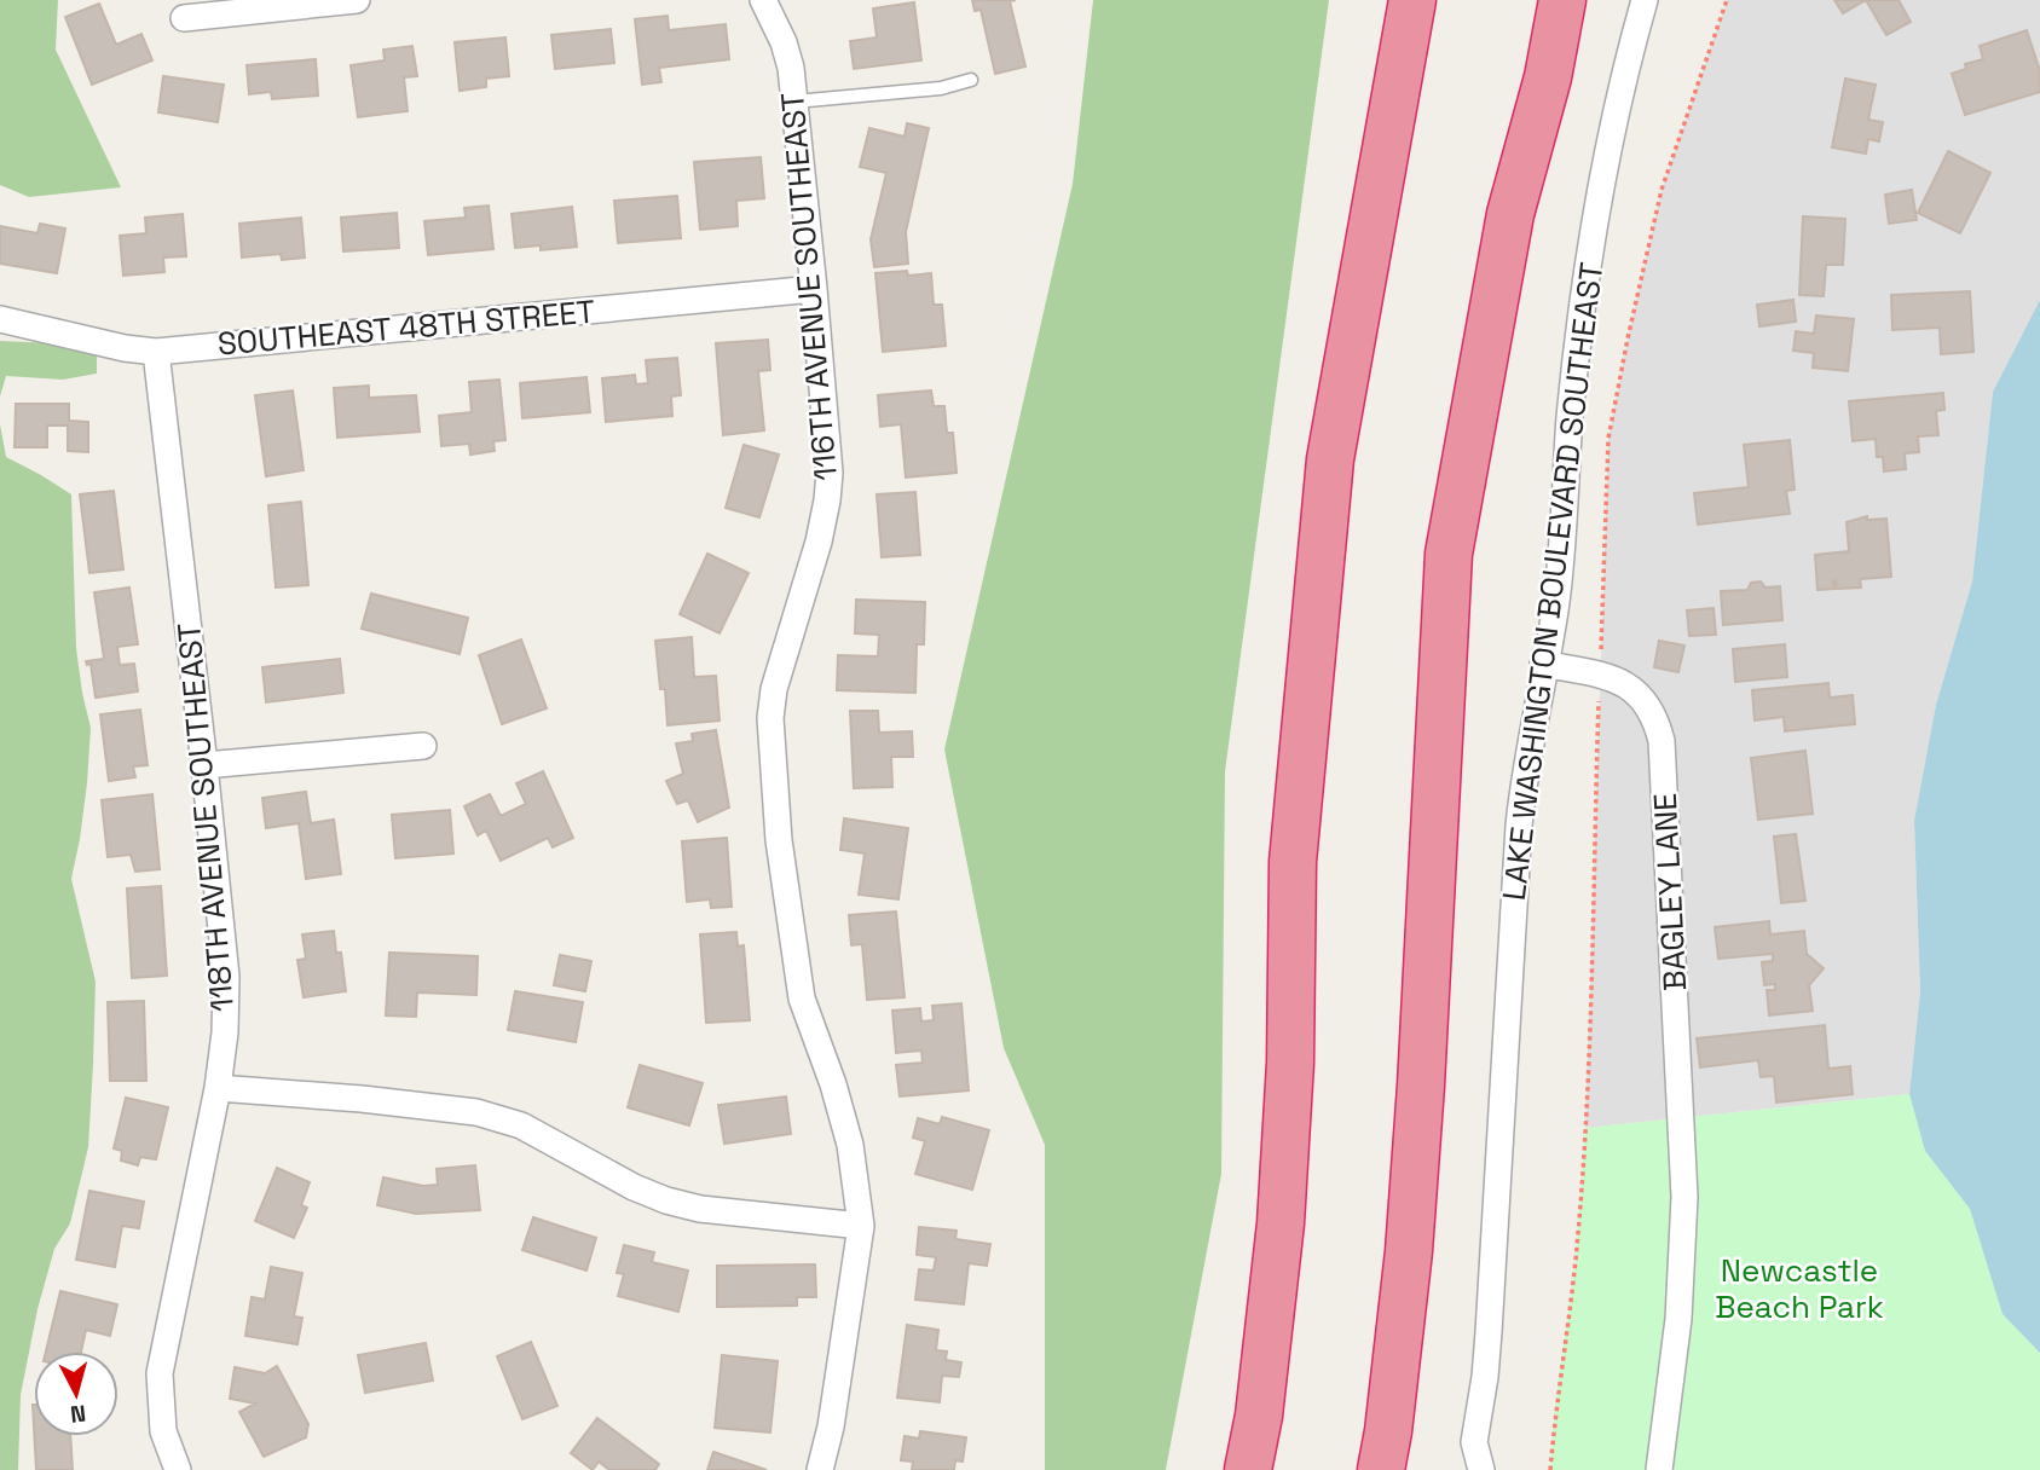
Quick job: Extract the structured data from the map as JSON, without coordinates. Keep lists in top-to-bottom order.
{
  "streets": {
    "street": [
      "116TH AVENUE SOUTHEAST",
      "SOUTHEAST 48TH STREET",
      "LAKE WASHINGTON BOULEVARD SOUTHEAST",
      "118TH AVENUE SOUTHEAST",
      "BAGLEY LANE"
    ]
  },
  "crossings": [
    ["116TH AVENUE SOUTHEAST", "SOUTHEAST 48TH STREET"],
    ["SOUTHEAST 48TH STREET", "118TH AVENUE SOUTHEAST"],
    ["LAKE WASHINGTON BOULEVARD SOUTHEAST", "BAGLEY LANE"]
  ],
  "parks": ["Newcastle Beach Park"],
  "north": "bottom"
}
